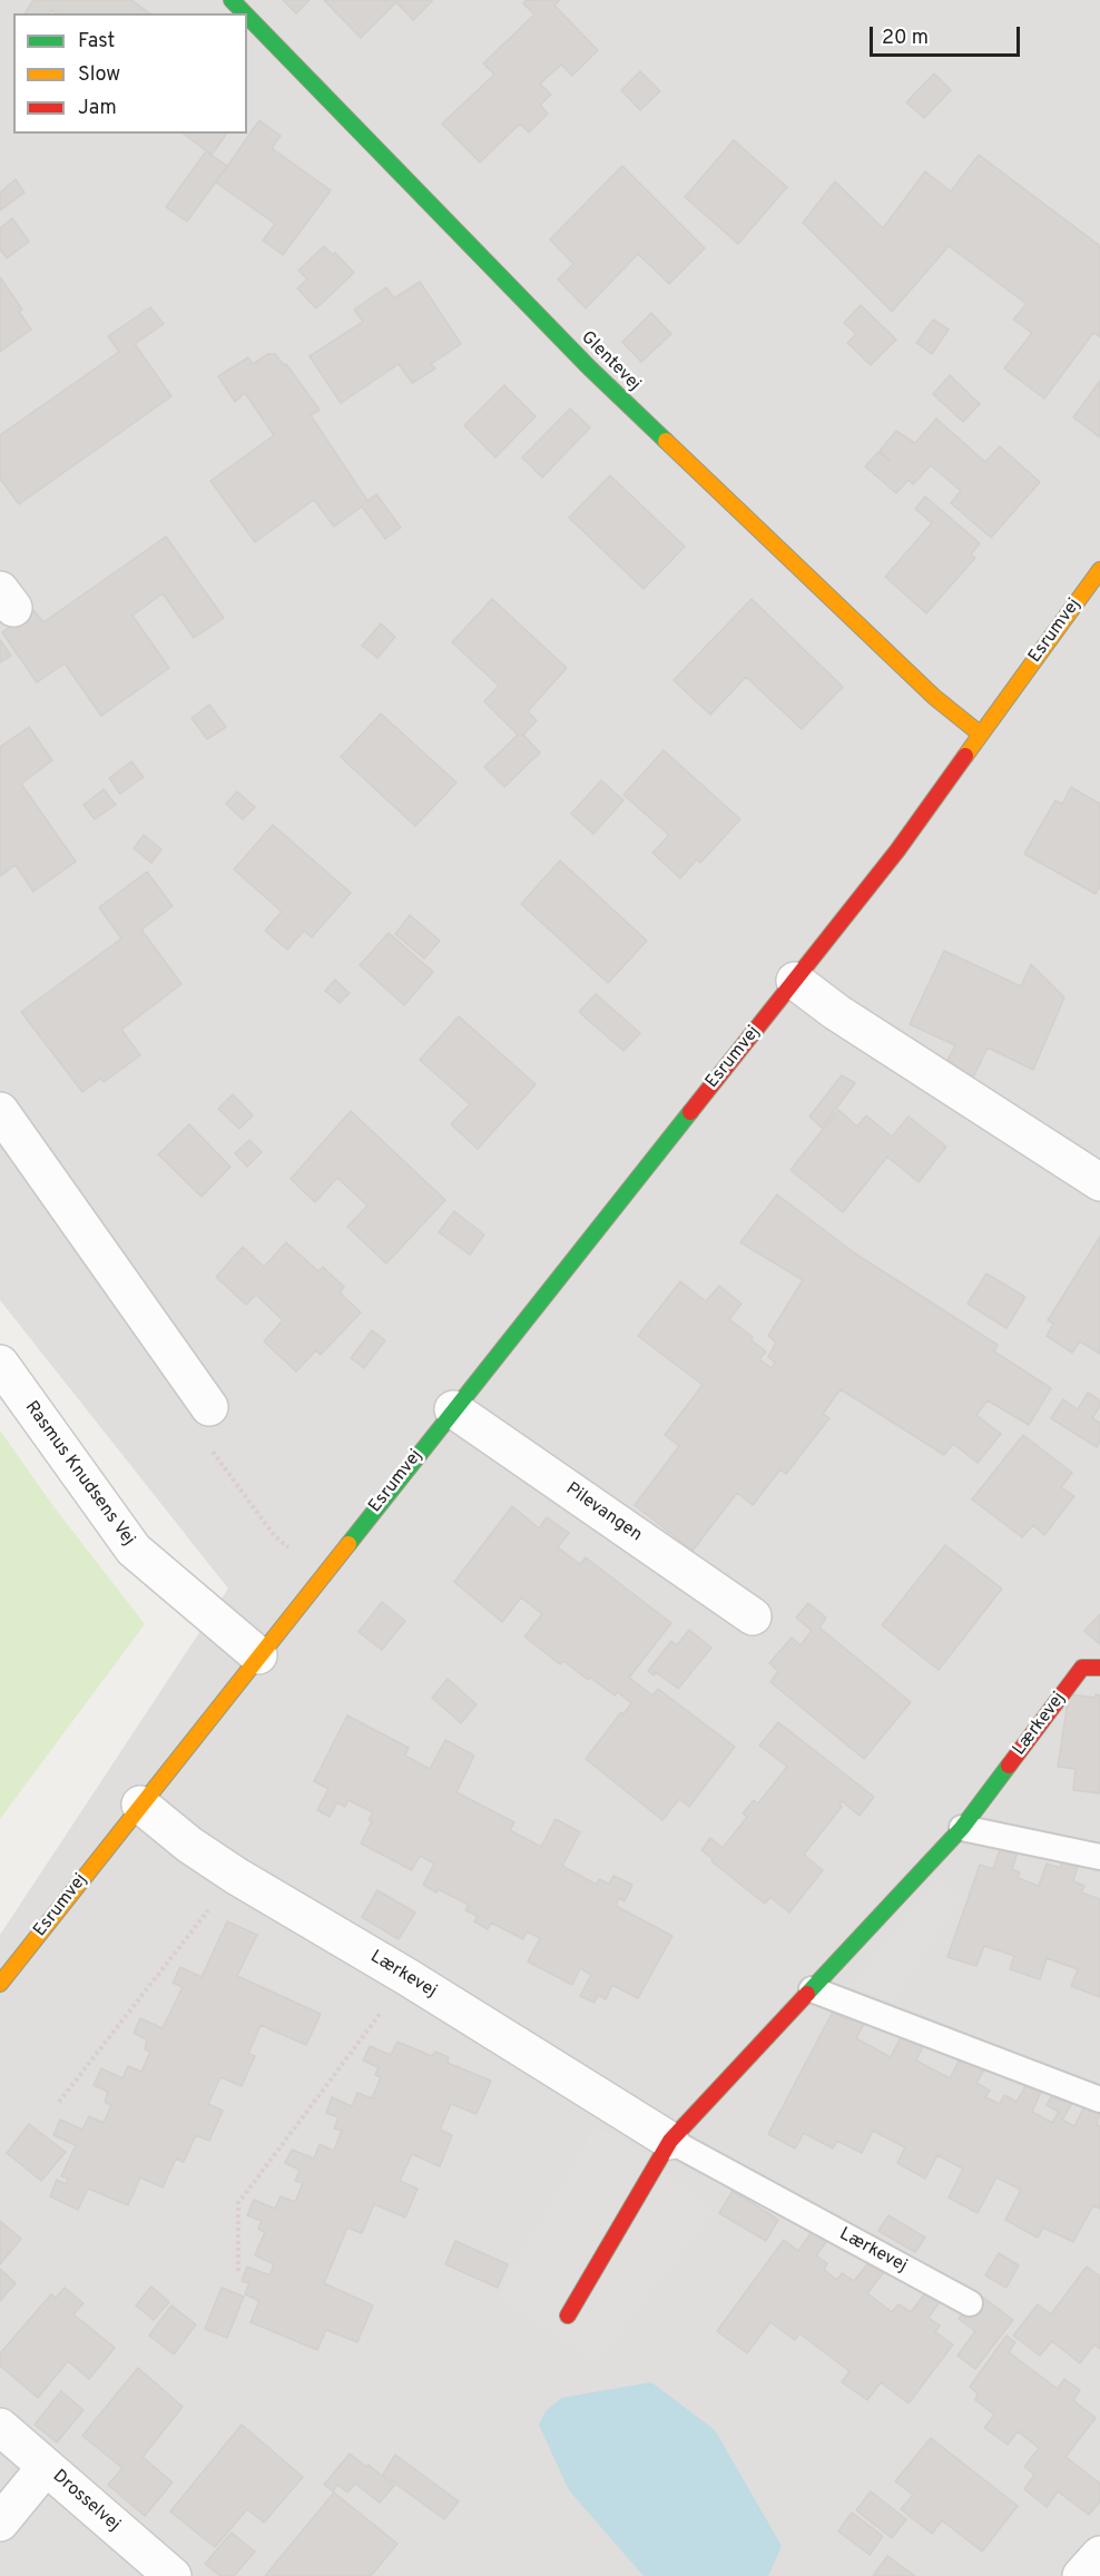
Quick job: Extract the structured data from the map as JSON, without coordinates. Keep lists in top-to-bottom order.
{
  "streets": {
    "street": [
      "Glentevej",
      "Esrumvej",
      "Rasmus Knudsens Vej",
      "Pilevangen",
      "Lærkevej",
      "Drosselvej"
    ]
  },
  "crossings": [
    ["Glentevej", "Esrumvej"],
    ["Esrumvej", "Rasmus Knudsens Vej"],
    ["Esrumvej", "Pilevangen"],
    ["Esrumvej", "Lærkevej"]
  ],
  "legend": ["Fast", "Slow", "Jam"],
  "scale_bar": "20 m"
}
